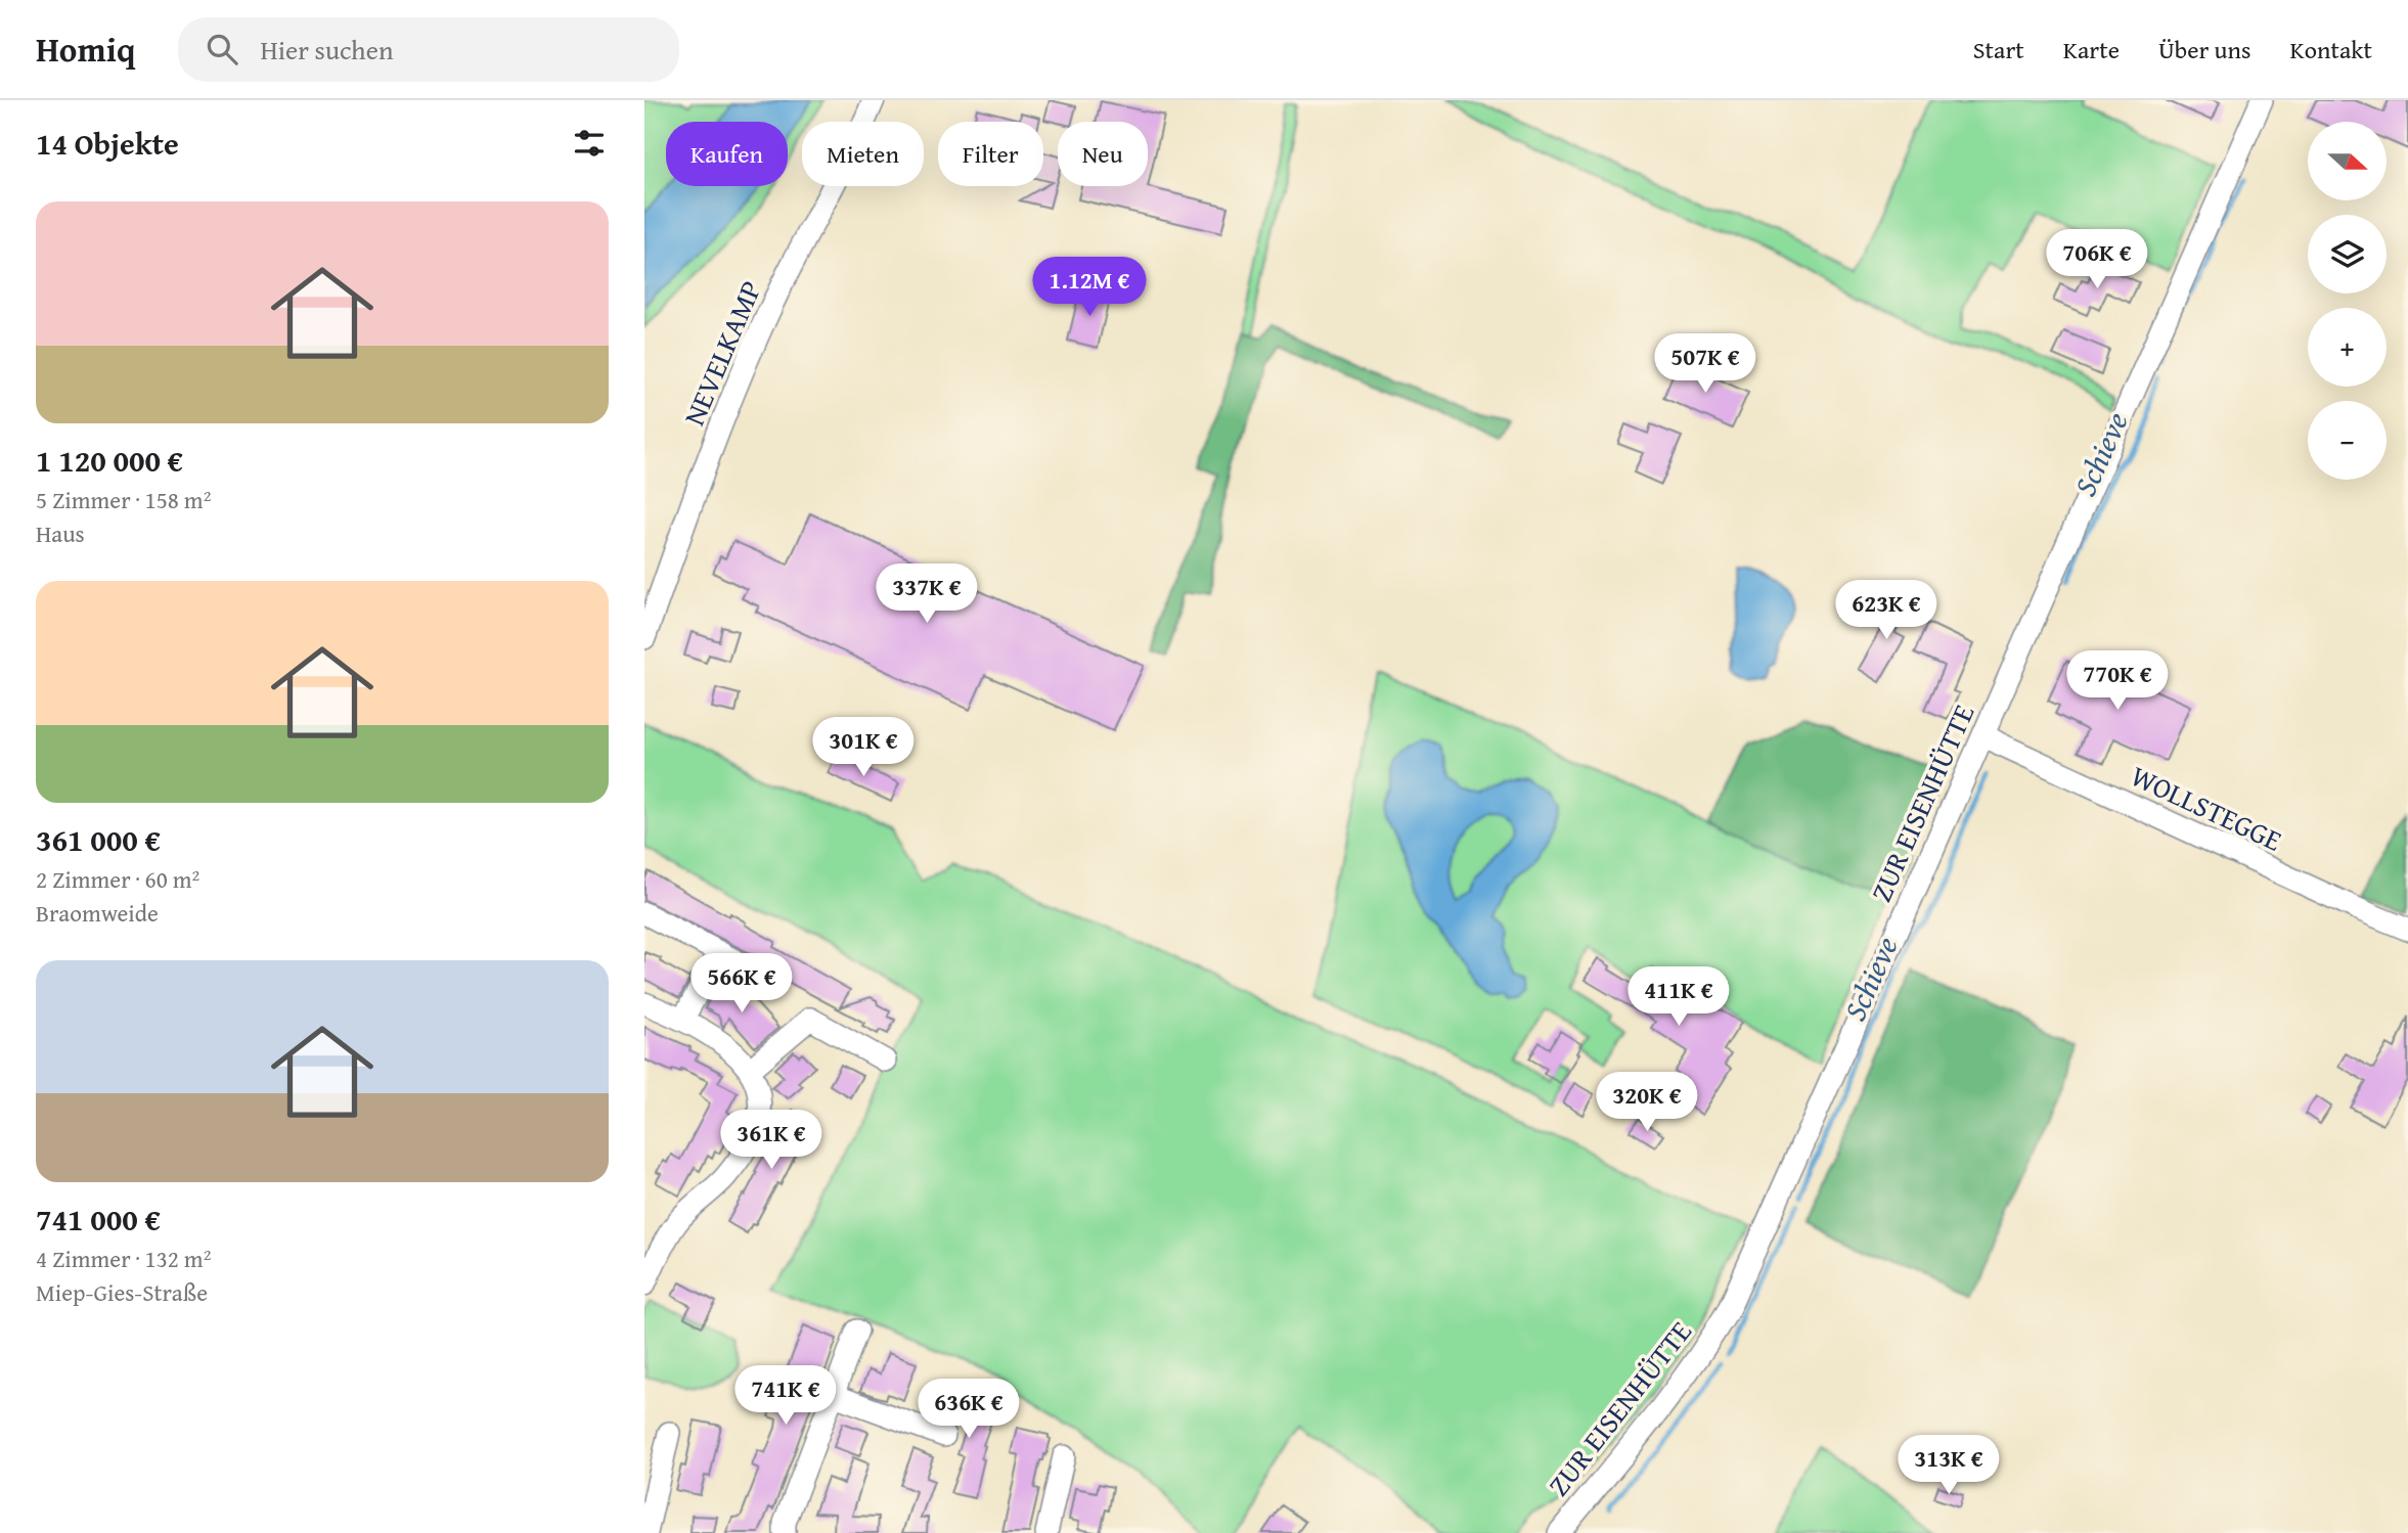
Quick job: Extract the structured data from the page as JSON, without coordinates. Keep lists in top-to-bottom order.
{
  "streets": {
    "street": ["NEVELKAMP", "ZUR EISENHÜTTE", "WOLLSTEGGE"]
  },
  "crossings": [
    ["ZUR EISENHÜTTE", "WOLLSTEGGE"]
  ],
  "water": ["Schieve"],
  "north": "right",
  "page": {
    "header": "Homiq",
    "search": "Hier suchen",
    "nav": [
      "Start",
      "Karte",
      "Über uns",
      "Kontakt"
    ],
    "heading": "14 Objekte",
    "map_buttons": ["+", "−"],
    "chip": [
      "Kaufen",
      "Mieten",
      "Filter",
      "Neu"
    ],
    "list": [
      {
        "name": "1 120 000 €",
        "note": "5 Zimmer · 158 m² · Haus"
      },
      {
        "name": "361 000 €",
        "note": "2 Zimmer · 60 m² · Braomweide"
      },
      {
        "name": "741 000 €",
        "note": "4 Zimmer · 132 m² · Miep-Gies-Straße"
      }
    ],
    "price": [
      "706K €",
      "1.12M €",
      "507K €",
      "337K €",
      "623K €",
      "770K €",
      "301K €",
      "566K €",
      "411K €",
      "320K €",
      "361K €",
      "741K €",
      "636K €",
      "313K €"
    ]
  }
}
